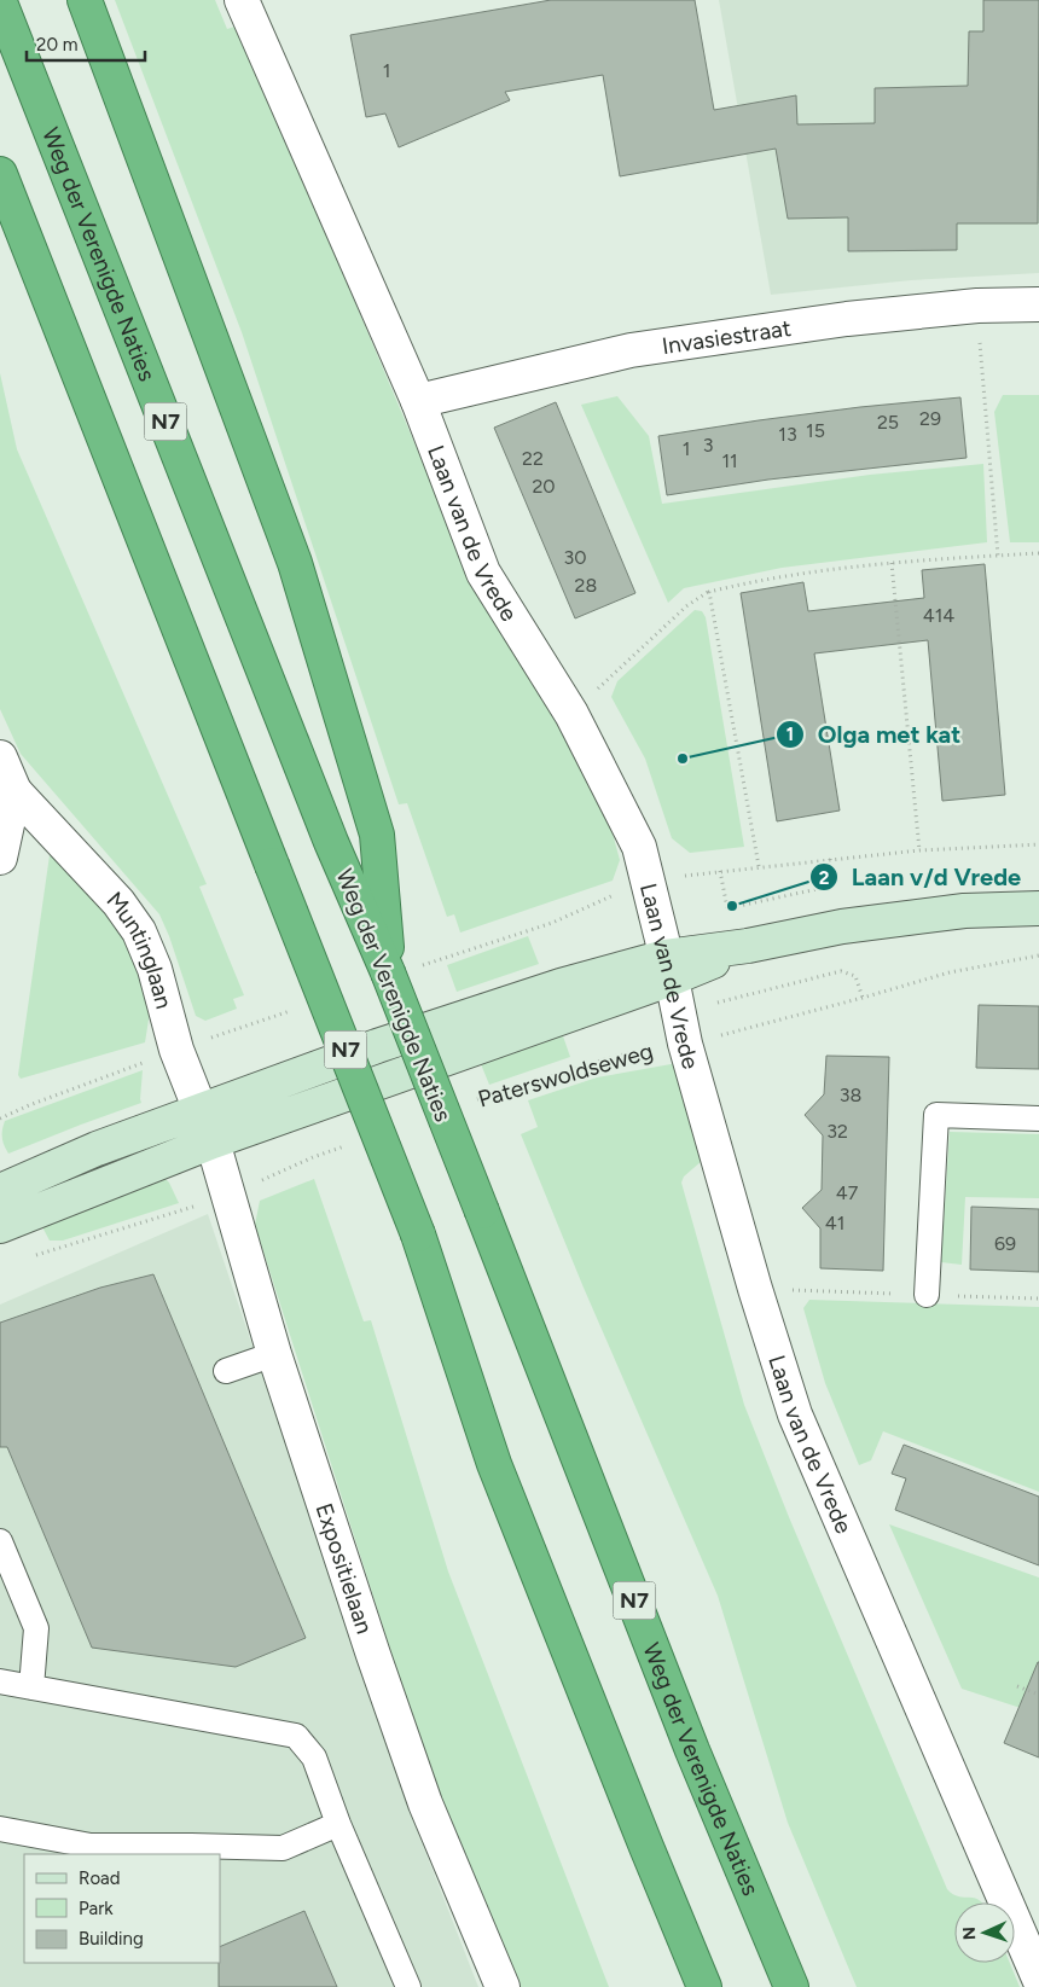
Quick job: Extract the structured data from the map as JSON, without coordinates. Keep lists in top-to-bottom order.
{
  "streets": {
    "highway": ["Weg der Verenigde Naties", "N7"],
    "street": [
      "Invasiestraat",
      "Laan van de Vrede",
      "Muntinglaan",
      "Expositielaan"
    ],
    "path": ["Paterswoldseweg"]
  },
  "crossings": [
    ["Weg der Verenigde Naties", "N7"],
    ["Invasiestraat", "Laan van de Vrede"],
    ["Laan van de Vrede", "Paterswoldseweg"],
    ["Muntinglaan", "Expositielaan"]
  ],
  "places": ["Olga met kat", "Laan v/d Vrede"],
  "house_numbers": [
    "1",
    "29",
    "25",
    "15",
    "13",
    "3",
    "1",
    "22",
    "11",
    "20",
    "30",
    "28",
    "414",
    "38",
    "32",
    "47",
    "41",
    "69"
  ],
  "legend": ["Road", "Park", "Building"],
  "scale_bar": "20 m",
  "north": "left"
}
